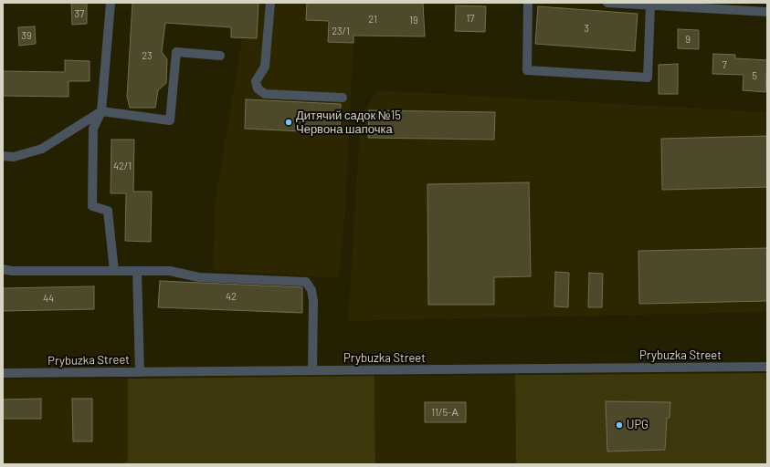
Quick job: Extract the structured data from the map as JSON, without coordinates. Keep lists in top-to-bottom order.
{
  "streets": {
    "street": ["Prybuzka Street"]
  },
  "places": ["Дитячий садок №15 Червона шапочка", "UPG"],
  "house_numbers": [
    "37",
    "17",
    "21",
    "19",
    "3",
    "23/1",
    "39",
    "9",
    "23",
    "7",
    "5",
    "42/1",
    "42",
    "44",
    "11/5-А"
  ]
}
